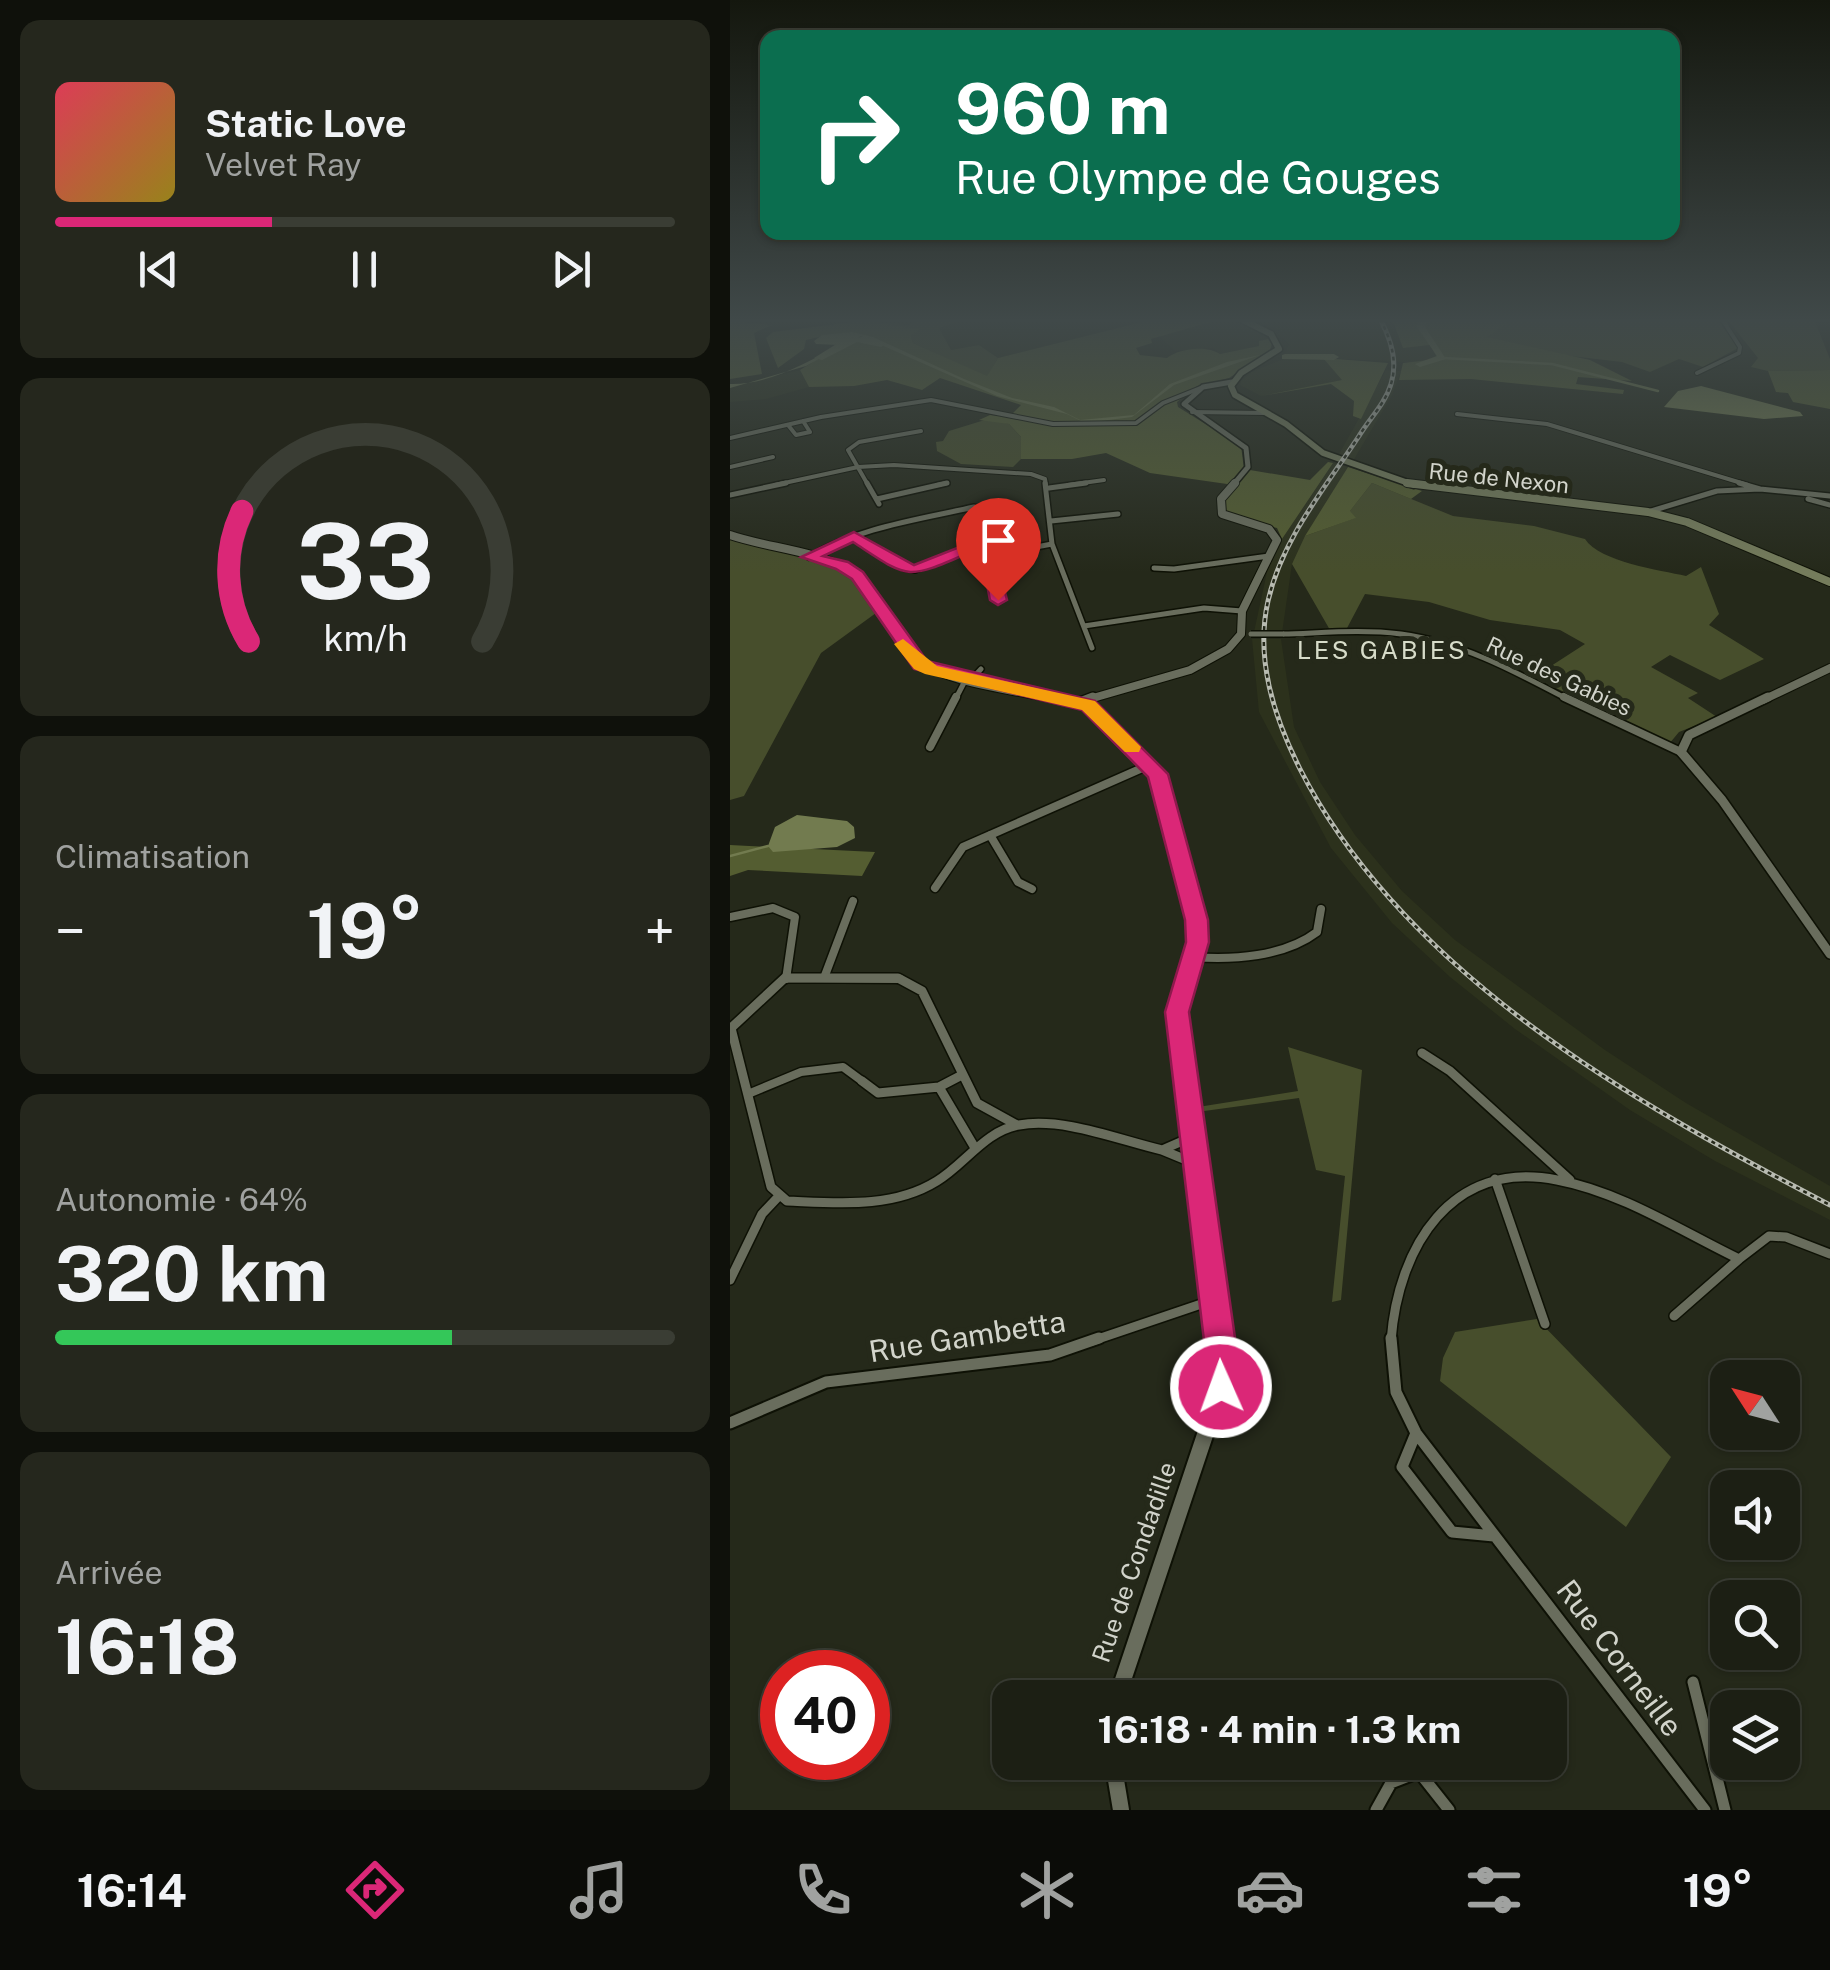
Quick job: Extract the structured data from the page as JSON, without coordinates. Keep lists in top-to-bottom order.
{
  "streets": {
    "main road": ["Rue de Nexon"],
    "street": [
      "Rue des Gabies",
      "Rue Gambetta",
      "Rue de Condadille",
      "Rue Corneille"
    ]
  },
  "crossings": [
    ["Rue Gambetta", "Rue de Condadille"]
  ],
  "districts": ["LES GABIES"],
  "north": "top left",
  "page": {
    "turn": ["960 m", "Rue Olympe de Gouges"],
    "song": ["Static Love", "Velvet Ray"],
    "tile": [
      "Climatisation",
      ["Autonomie · 64%", "320 km"],
      ["Arrivée", "16:18"]
    ],
    "heat": ["−", "19°", "+"],
    "limit": "40",
    "trip": "16:18 · 4 min · 1.3 km",
    "tabs": ["16:14", "19°"],
    "gauge": ["33", "km/h"]
  }
}
